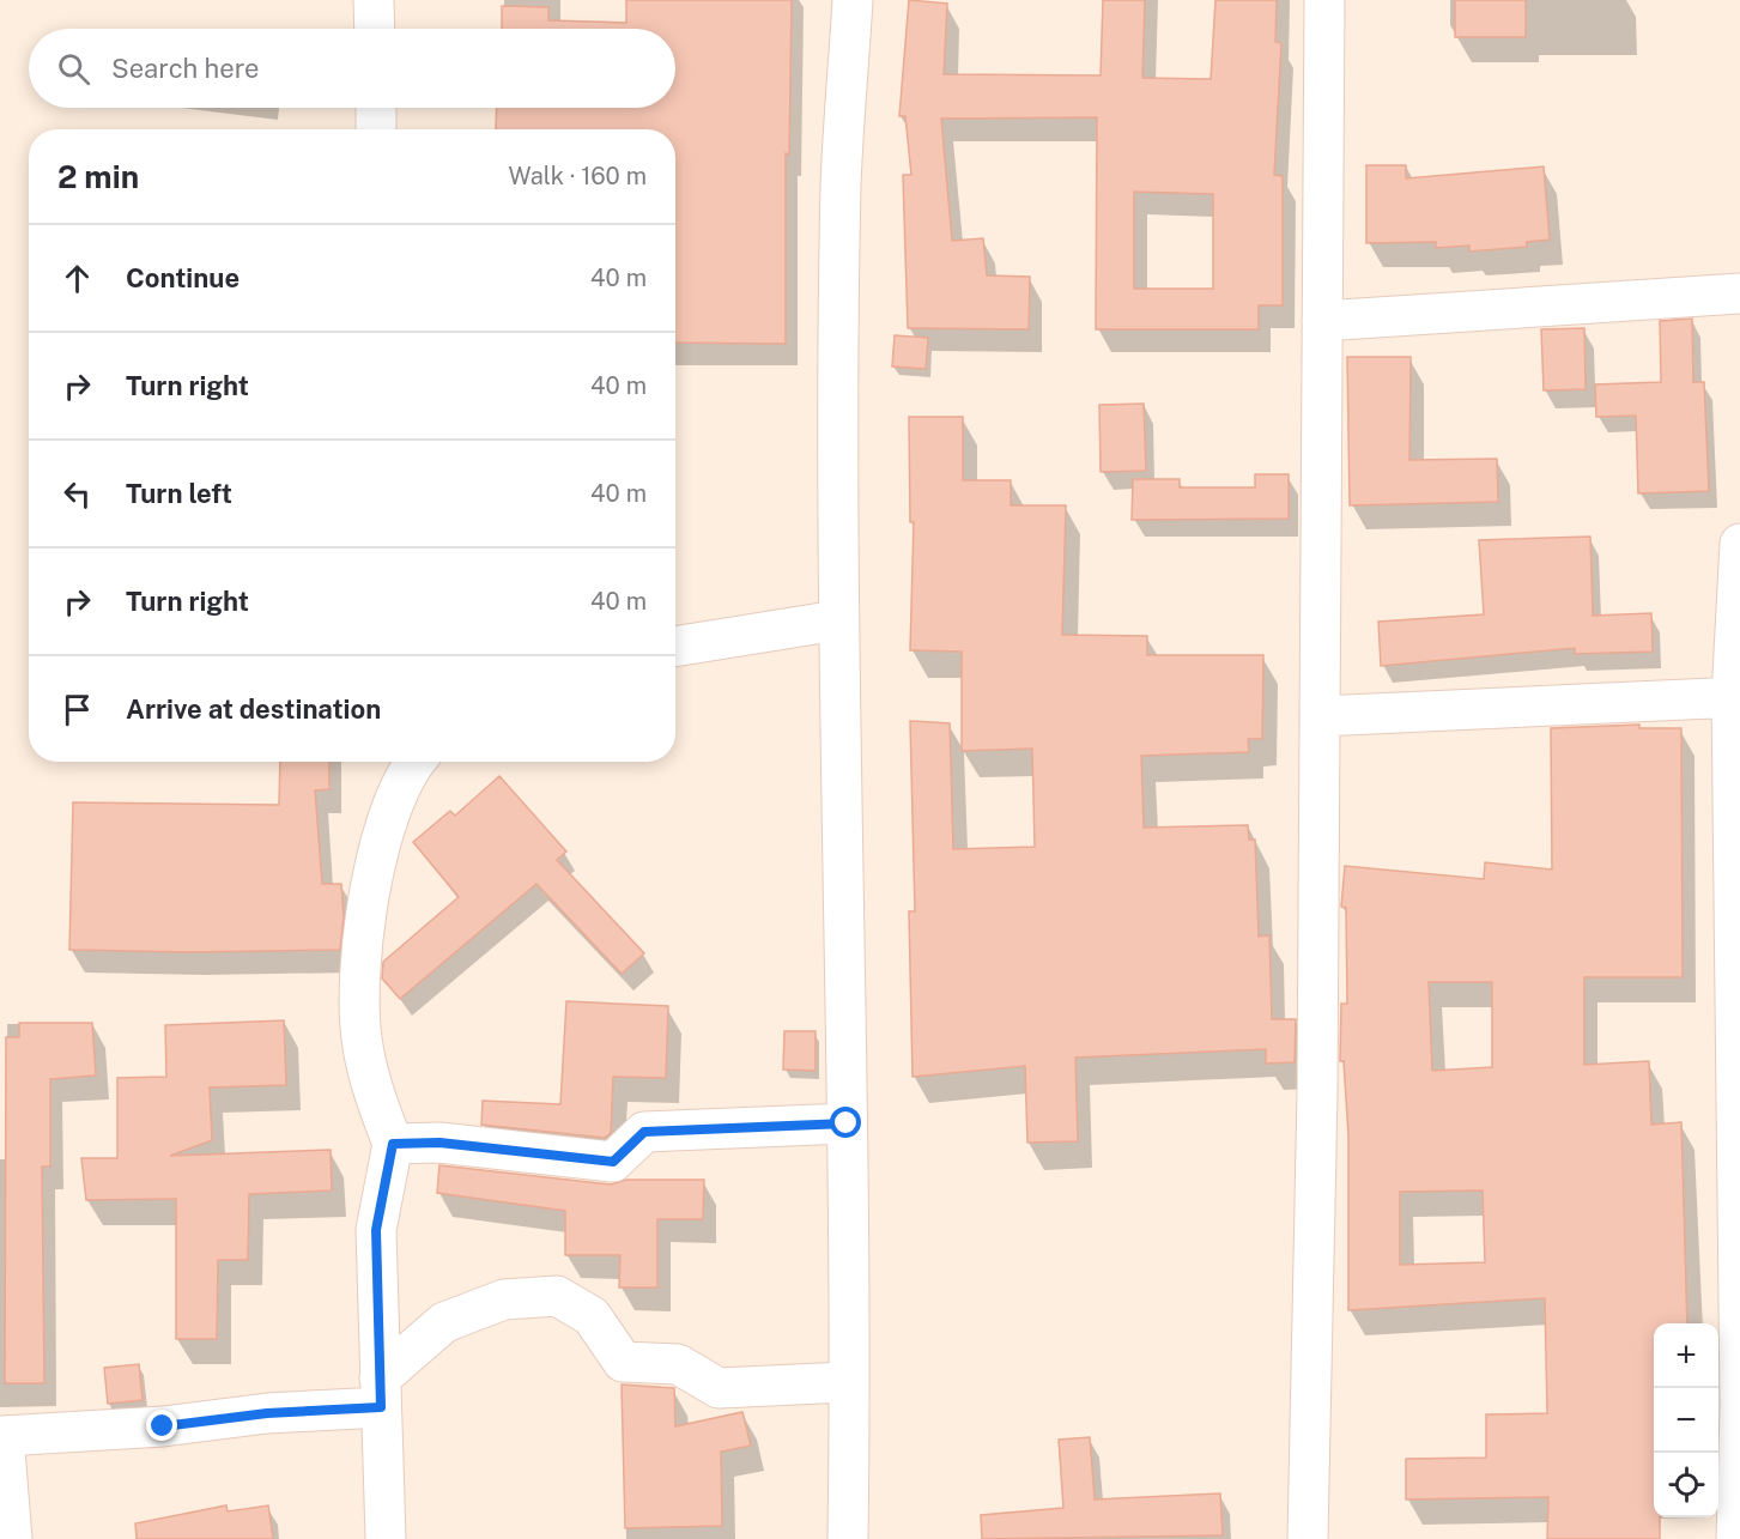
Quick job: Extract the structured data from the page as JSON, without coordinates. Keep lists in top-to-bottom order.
{
  "page": {
    "search": "Search here",
    "heading": ["2 min", "Walk · 160 m"],
    "list": [
      ["Continue", "40 m"],
      ["Turn right", "40 m"],
      ["Turn left", "40 m"],
      ["Turn right", "40 m"],
      "Arrive at destination"
    ],
    "map_buttons": ["+", "−"]
  }
}
